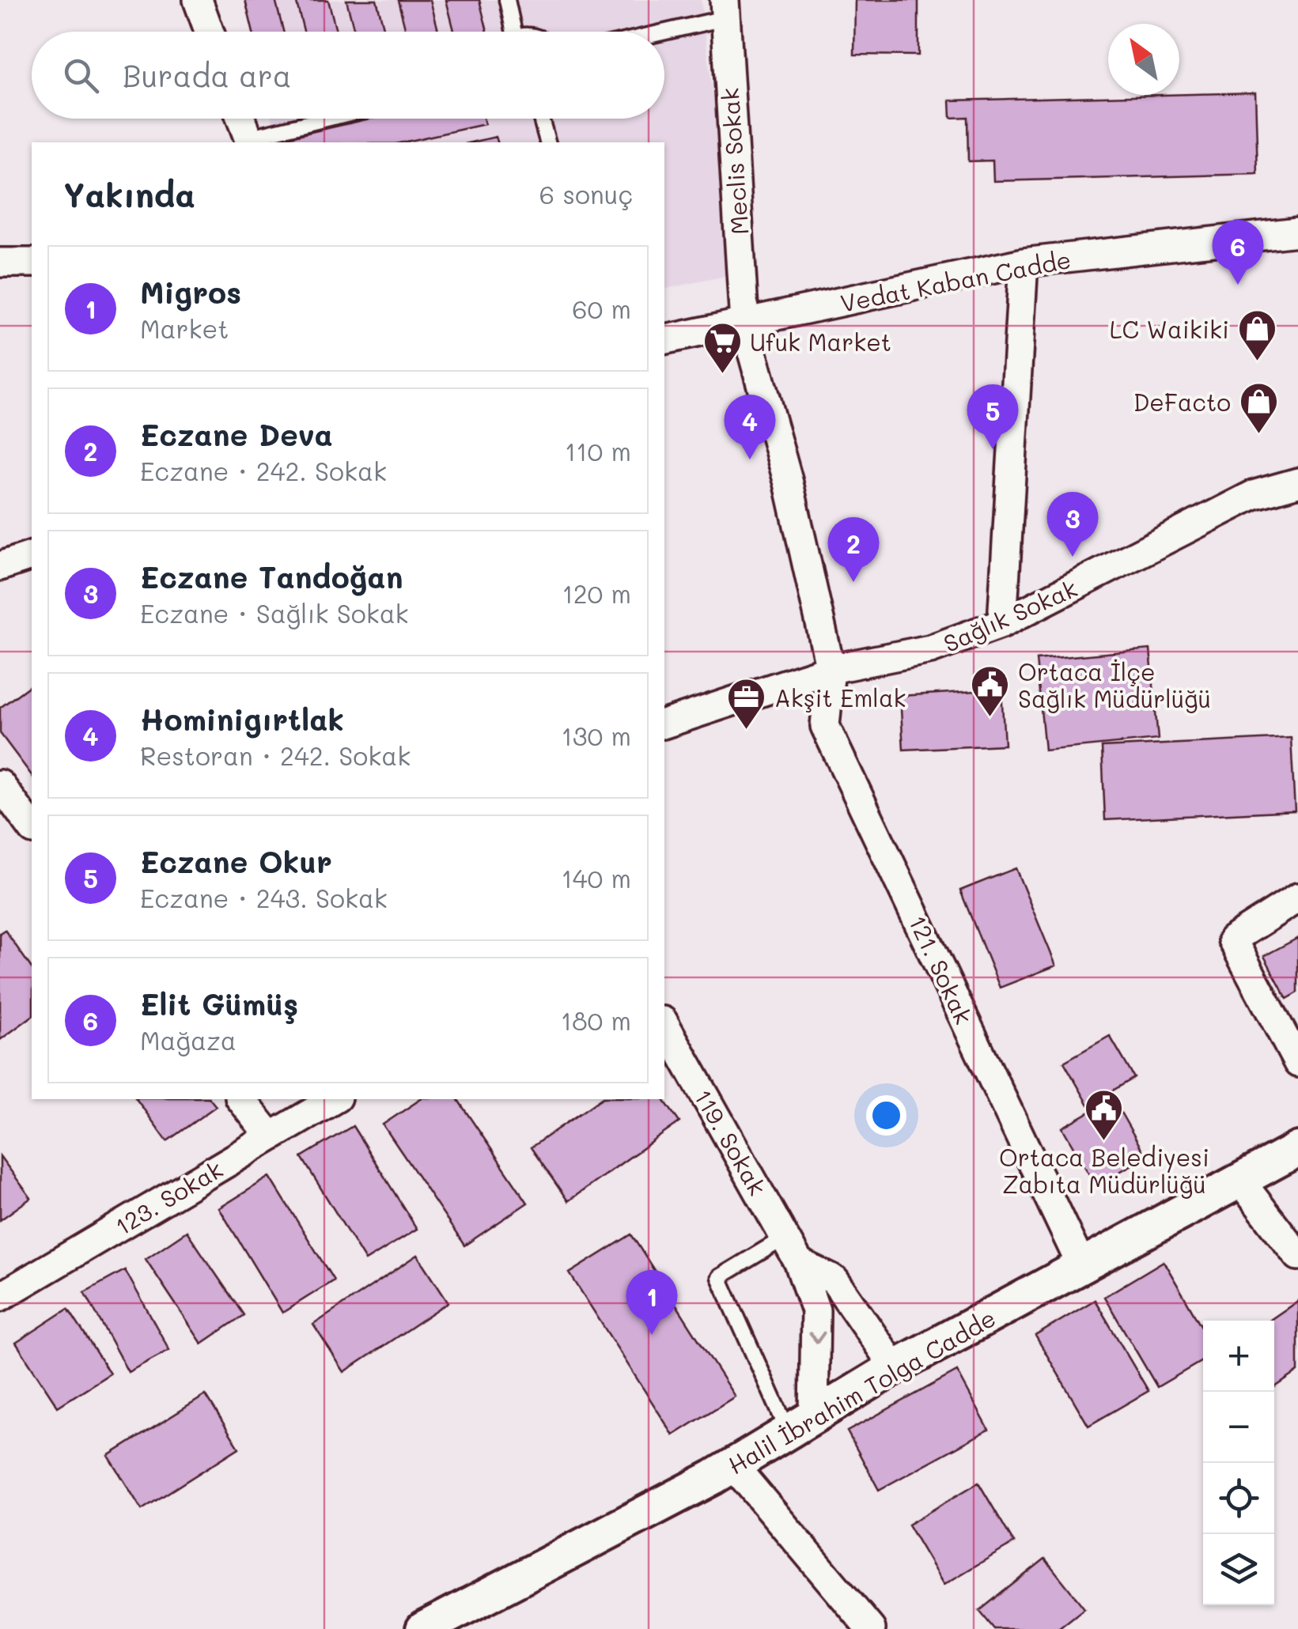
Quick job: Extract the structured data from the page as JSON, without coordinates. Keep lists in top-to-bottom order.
{
  "streets": {
    "street": [
      "Meclis Sokak",
      "Vedat Kaban Cadde",
      "Sağlık Sokak",
      "121. Sokak",
      "119. Sokak",
      "123. Sokak",
      "Halil İbrahim Tolga Cadde"
    ]
  },
  "crossings": [
    ["Meclis Sokak", "Vedat Kaban Cadde"],
    ["Meclis Sokak", "Sağlık Sokak"],
    ["Meclis Sokak", "121. Sokak"],
    ["Sağlık Sokak", "121. Sokak"],
    ["121. Sokak", "Halil İbrahim Tolga Cadde"],
    ["119. Sokak", "Halil İbrahim Tolga Cadde"]
  ],
  "one_way": ["119. Sokak"],
  "places": {
    "shop": ["LC Waikiki", "DeFacto"],
    "supermarket": ["Ufuk Market"],
    "public building": ["Ortaca İlçe Sağlık Müdürlüğü", "Ortaca Belediyesi Zabıta Müdürlüğü"],
    "office": ["Akşit Emlak"]
  },
  "north": "top left",
  "page": {
    "search": "Burada ara",
    "heading": ["Yakında", "6 sonuç"],
    "pins": [
      "6",
      "5",
      "4",
      "3",
      "2",
      "1"
    ],
    "list": [
      {
        "mark": "1",
        "name": "Migros",
        "note": "Market",
        "value": "60 m"
      },
      {
        "mark": "2",
        "name": "Eczane Deva",
        "note": "Eczane · 242. Sokak",
        "value": "110 m"
      },
      {
        "mark": "3",
        "name": "Eczane Tandoğan",
        "note": "Eczane · Sağlık Sokak",
        "value": "120 m"
      },
      {
        "mark": "4",
        "name": "Hominigırtlak",
        "note": "Restoran · 242. Sokak",
        "value": "130 m"
      },
      {
        "mark": "5",
        "name": "Eczane Okur",
        "note": "Eczane · 243. Sokak",
        "value": "140 m"
      },
      {
        "mark": "6",
        "name": "Elit Gümüş",
        "note": "Mağaza",
        "value": "180 m"
      }
    ],
    "map_buttons": ["+", "−"]
  }
}
